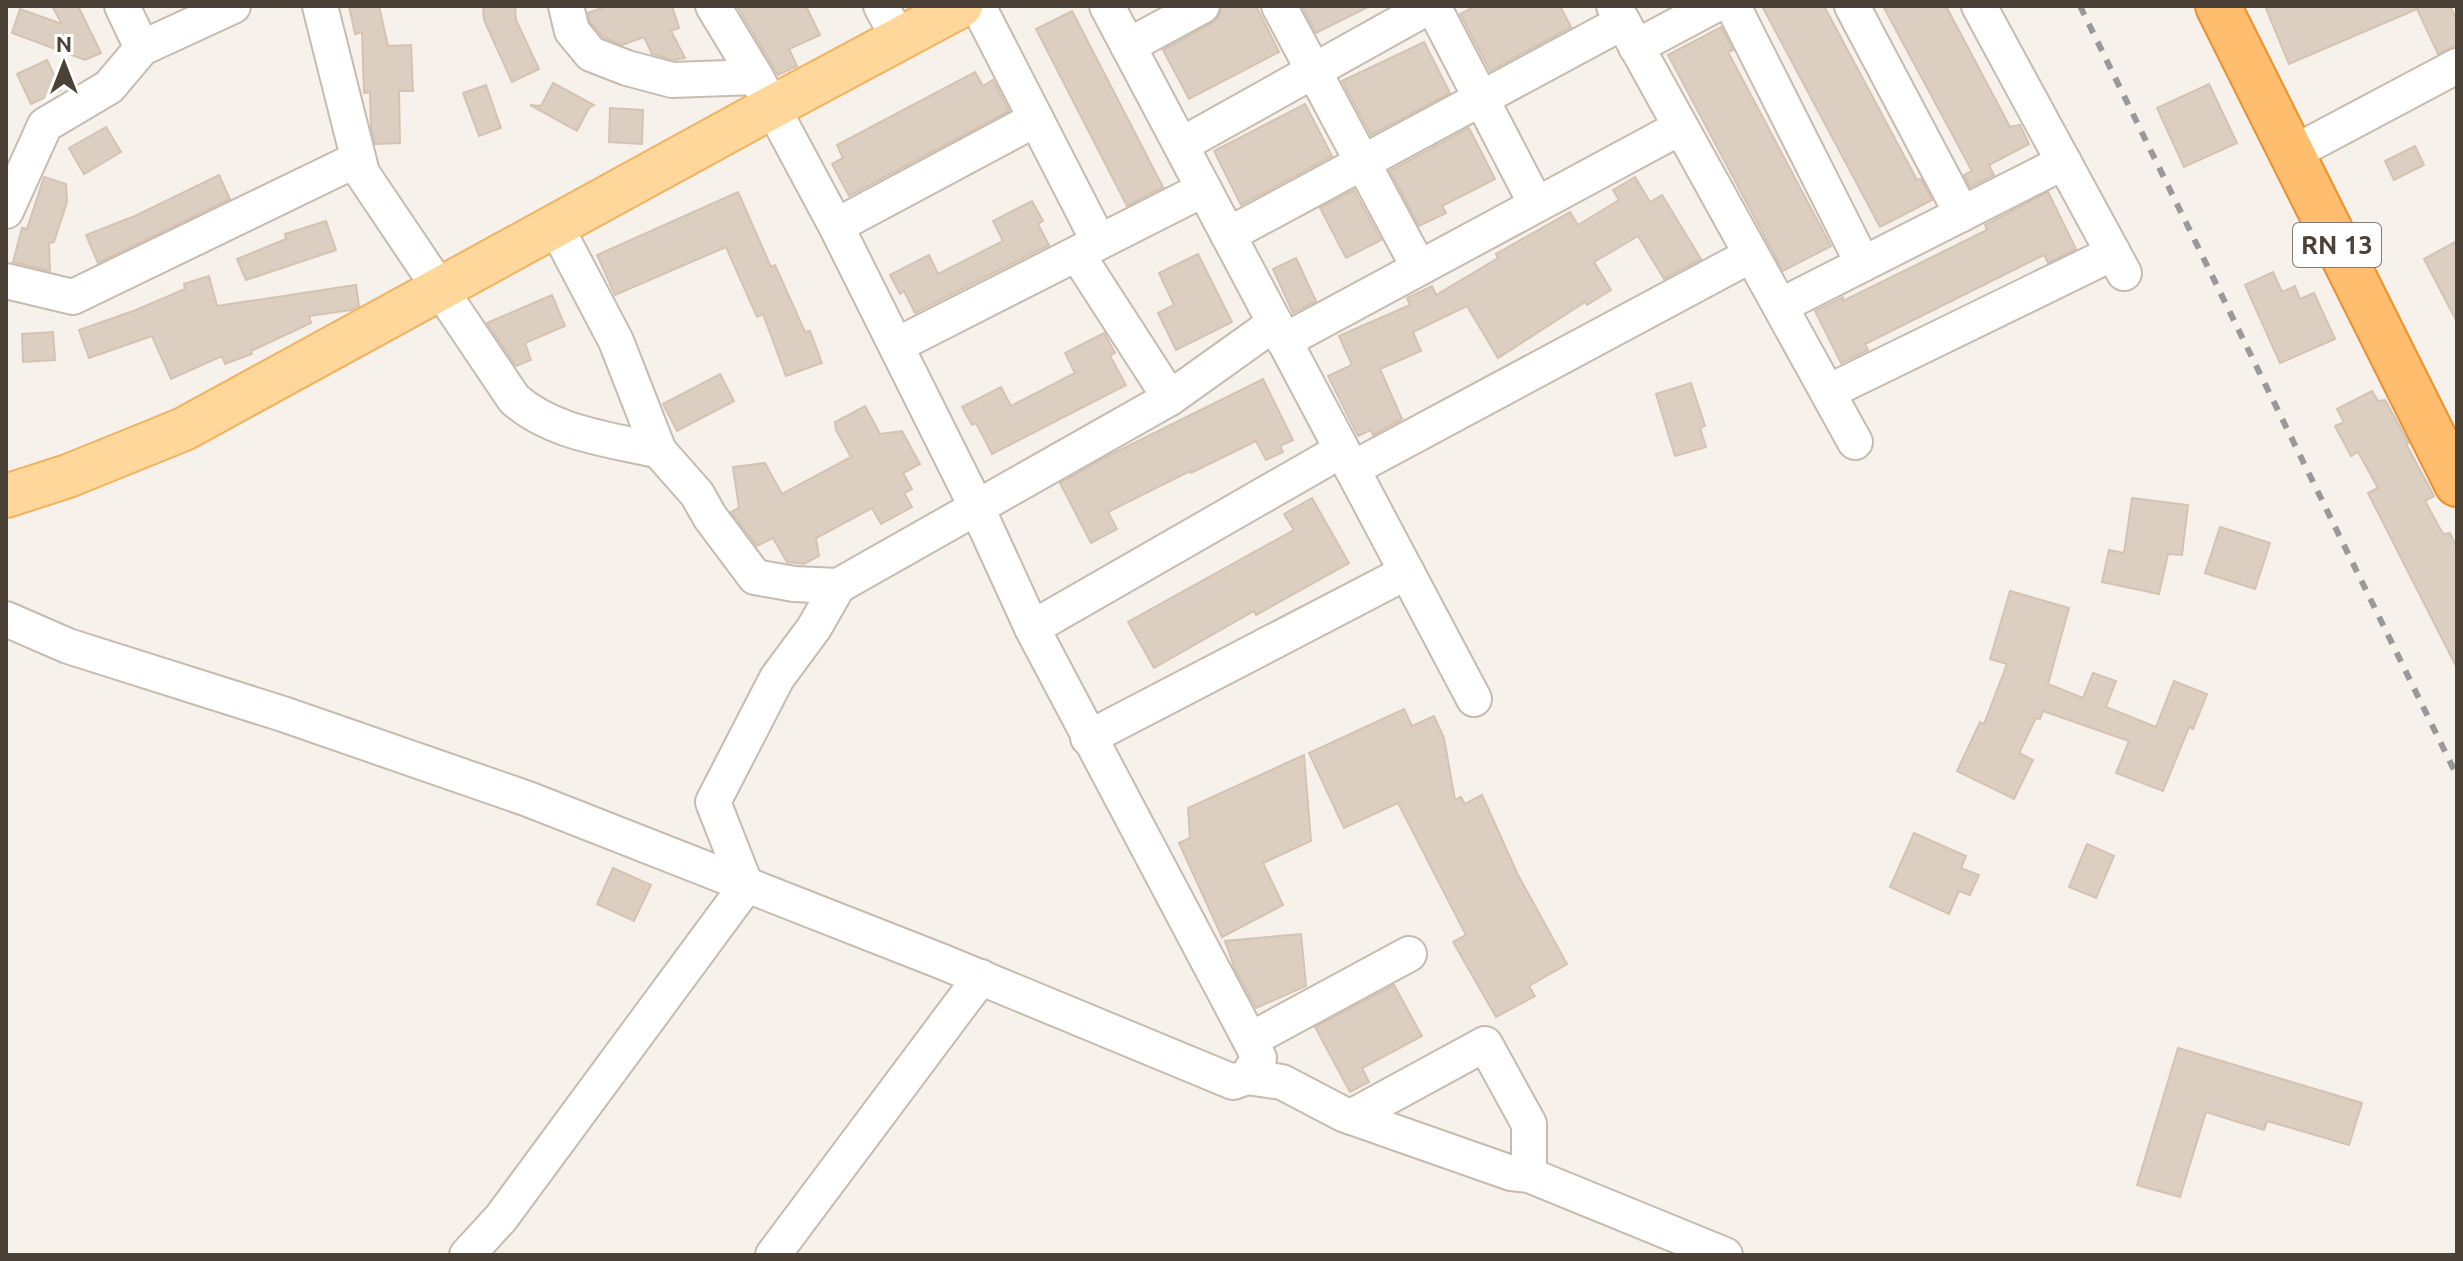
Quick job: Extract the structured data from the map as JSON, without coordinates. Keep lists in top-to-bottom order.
{
  "streets": {
    "highway": ["RN 13"]
  },
  "north": "top"
}
